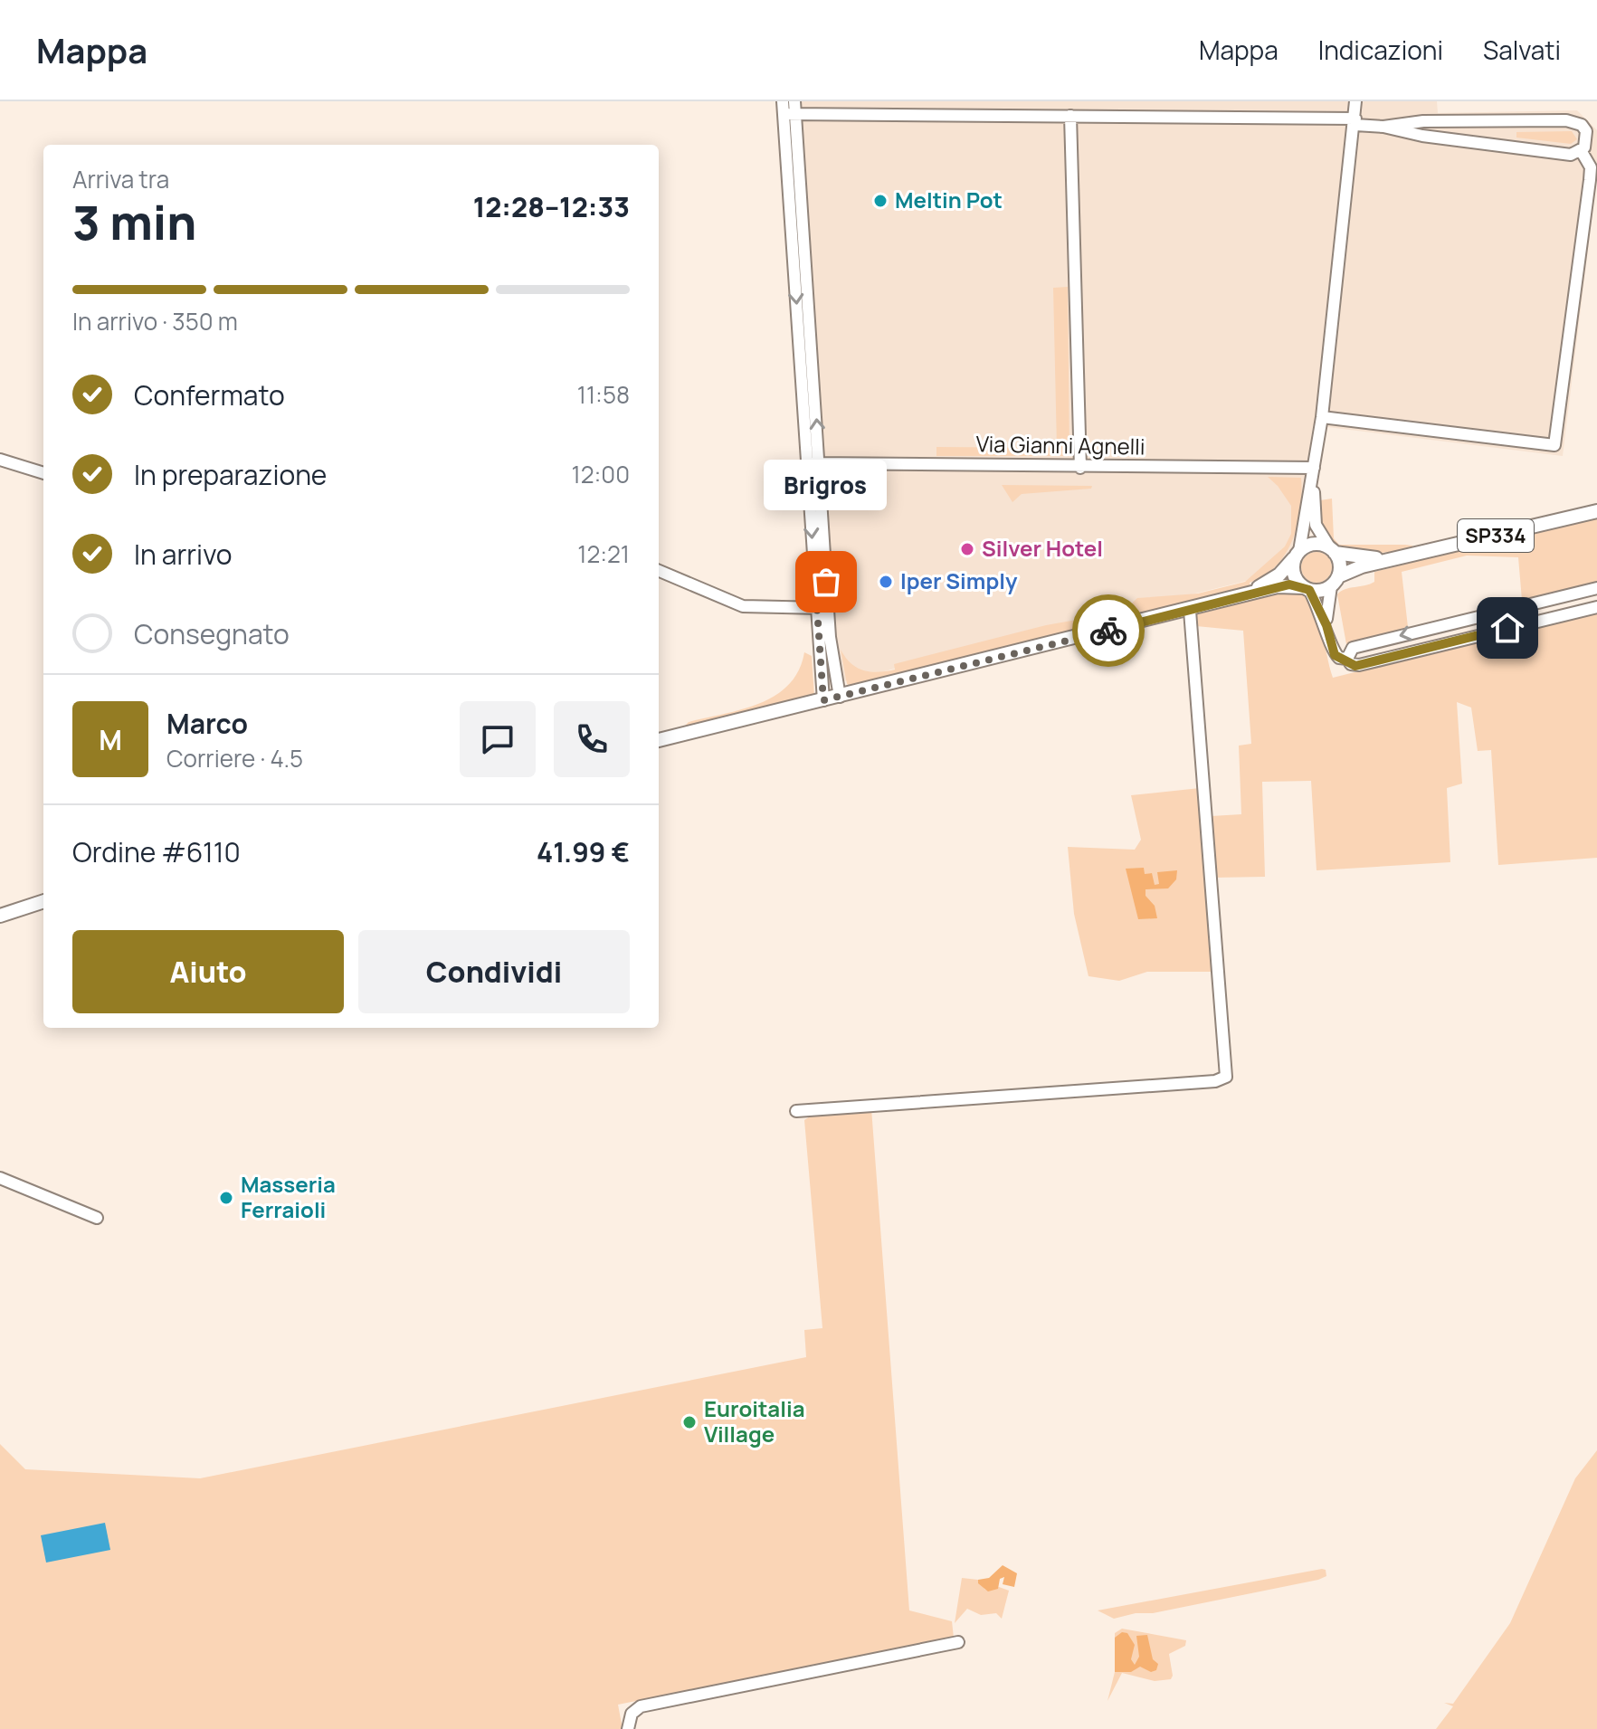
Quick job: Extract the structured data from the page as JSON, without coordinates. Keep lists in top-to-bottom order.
{
  "streets": {
    "main road": ["SP334"],
    "street": ["Via Gianni Agnelli"]
  },
  "places": [
    "Meltin Pot",
    "Silver Hotel",
    "Brigros",
    "Iper Simply",
    "Masseria Ferraioli",
    "Euroitalia Village"
  ],
  "page": {
    "header": "Mappa",
    "nav": ["Mappa", "Indicazioni", "Salvati"],
    "heading": ["3 min", "Arriva tra", "12:28–12:33"],
    "panel": [
      "Marco",
      "Corriere · 4.5",
      "Ordine #6110",
      "41.99 €"
    ],
    "bar": "In arrivo · 350 m",
    "list": [
      ["Confermato", "11:58"],
      ["In preparazione", "12:00"],
      ["In arrivo", "12:21"],
      "Consegnato"
    ],
    "bubble": "Brigros",
    "round": "M",
    "buttons": ["Aiuto", "Condividi"]
  }
}
